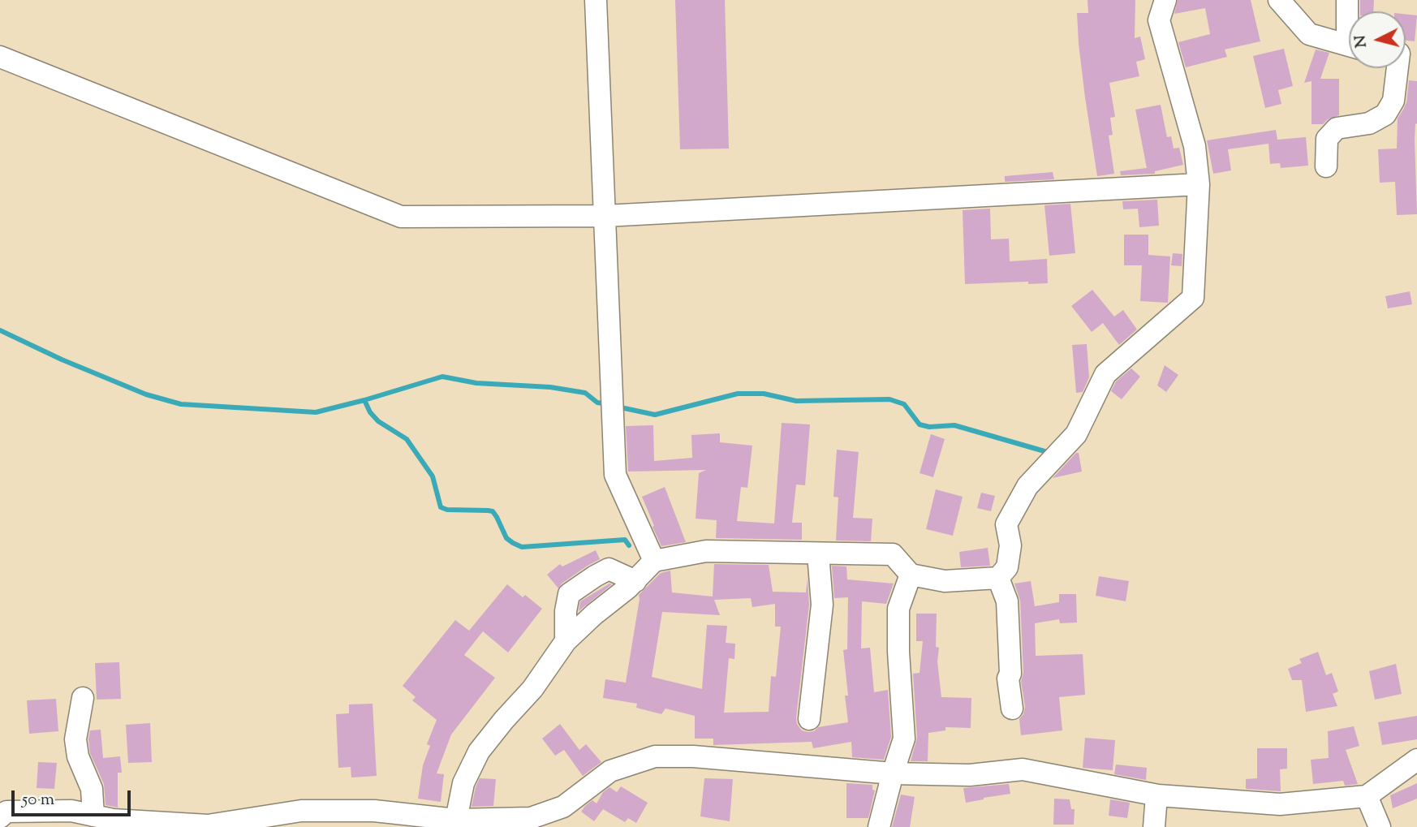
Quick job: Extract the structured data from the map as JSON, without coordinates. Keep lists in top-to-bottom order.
{
  "scale_bar": "50 m",
  "north": "left"
}
